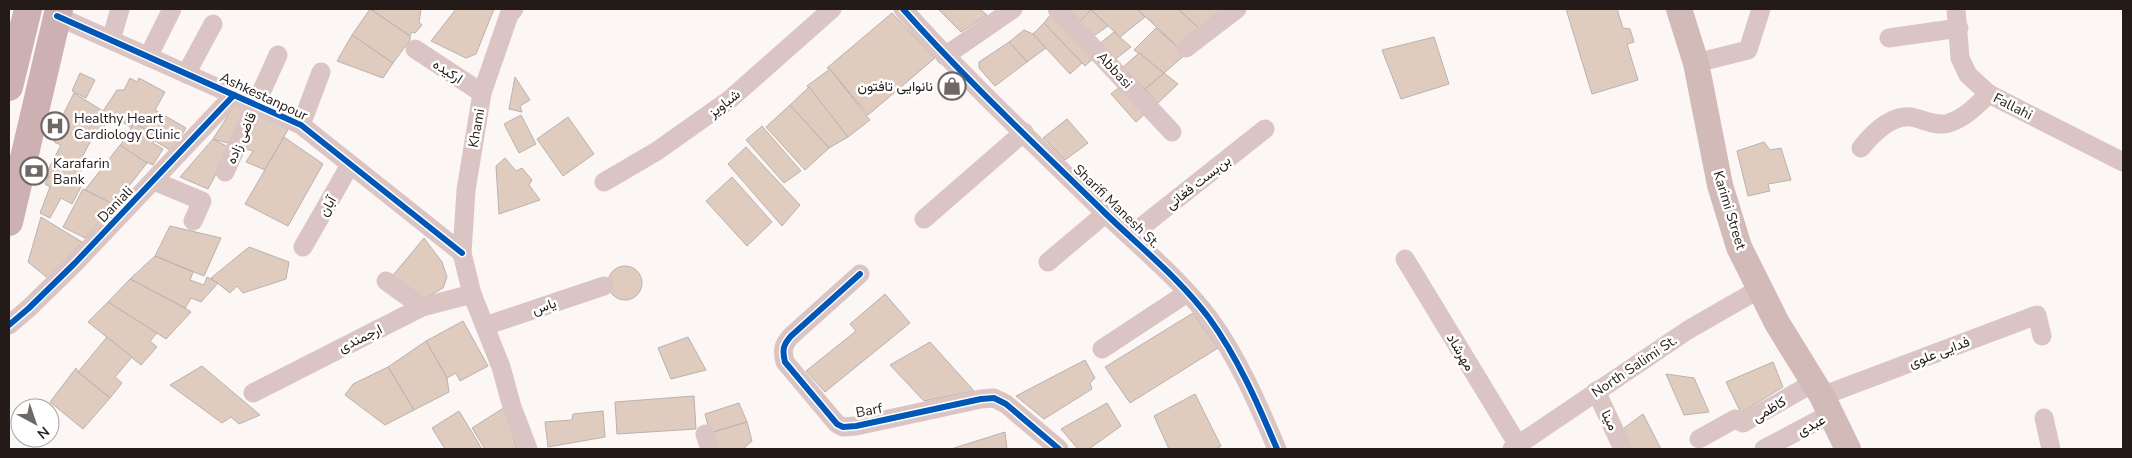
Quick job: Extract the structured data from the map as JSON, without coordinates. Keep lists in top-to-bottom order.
{
  "streets": {
    "main road": ["Karimi Street"],
    "street": [
      "Abbasi",
      "ارکیده",
      "Ashkestanpour",
      "شباویز",
      "Fallahi",
      "Khami",
      "قاضی زاده",
      "بن‌بست فغانی",
      "Daniali",
      "آبان",
      "Sharifi Manesh St.",
      "یاس",
      "ارجمندی",
      "مهرشاد",
      "فدایی علوی",
      "North Salimi St.",
      "کاظمی",
      "Barf",
      "مینا",
      "عبدی"
    ]
  },
  "crossings": [
    ["ارکیده", "Khami"],
    ["Ashkestanpour", "Khami"],
    ["Ashkestanpour", "قاضی زاده"],
    ["Ashkestanpour", "Daniali"],
    ["Ashkestanpour", "آبان"],
    ["بن‌بست فغانی", "Sharifi Manesh St."],
    ["Karimi Street", "فدایی علوی"],
    ["Karimi Street", "North Salimi St."],
    ["Karimi Street", "کاظمی"],
    ["Karimi Street", "عبدی"],
    ["مهرشاد", "North Salimi St."],
    ["فدایی علوی", "کاظمی"],
    ["فدایی علوی", "عبدی"],
    ["North Salimi St.", "مینا"],
    ["کاظمی", "عبدی"]
  ],
  "places": {
    "shop": ["نانوایی تافتون"],
    "hospital": ["Healthy Heart Cardiology Clinic"],
    "bank": ["Karafarin Bank"]
  },
  "north": "bottom right"
}
